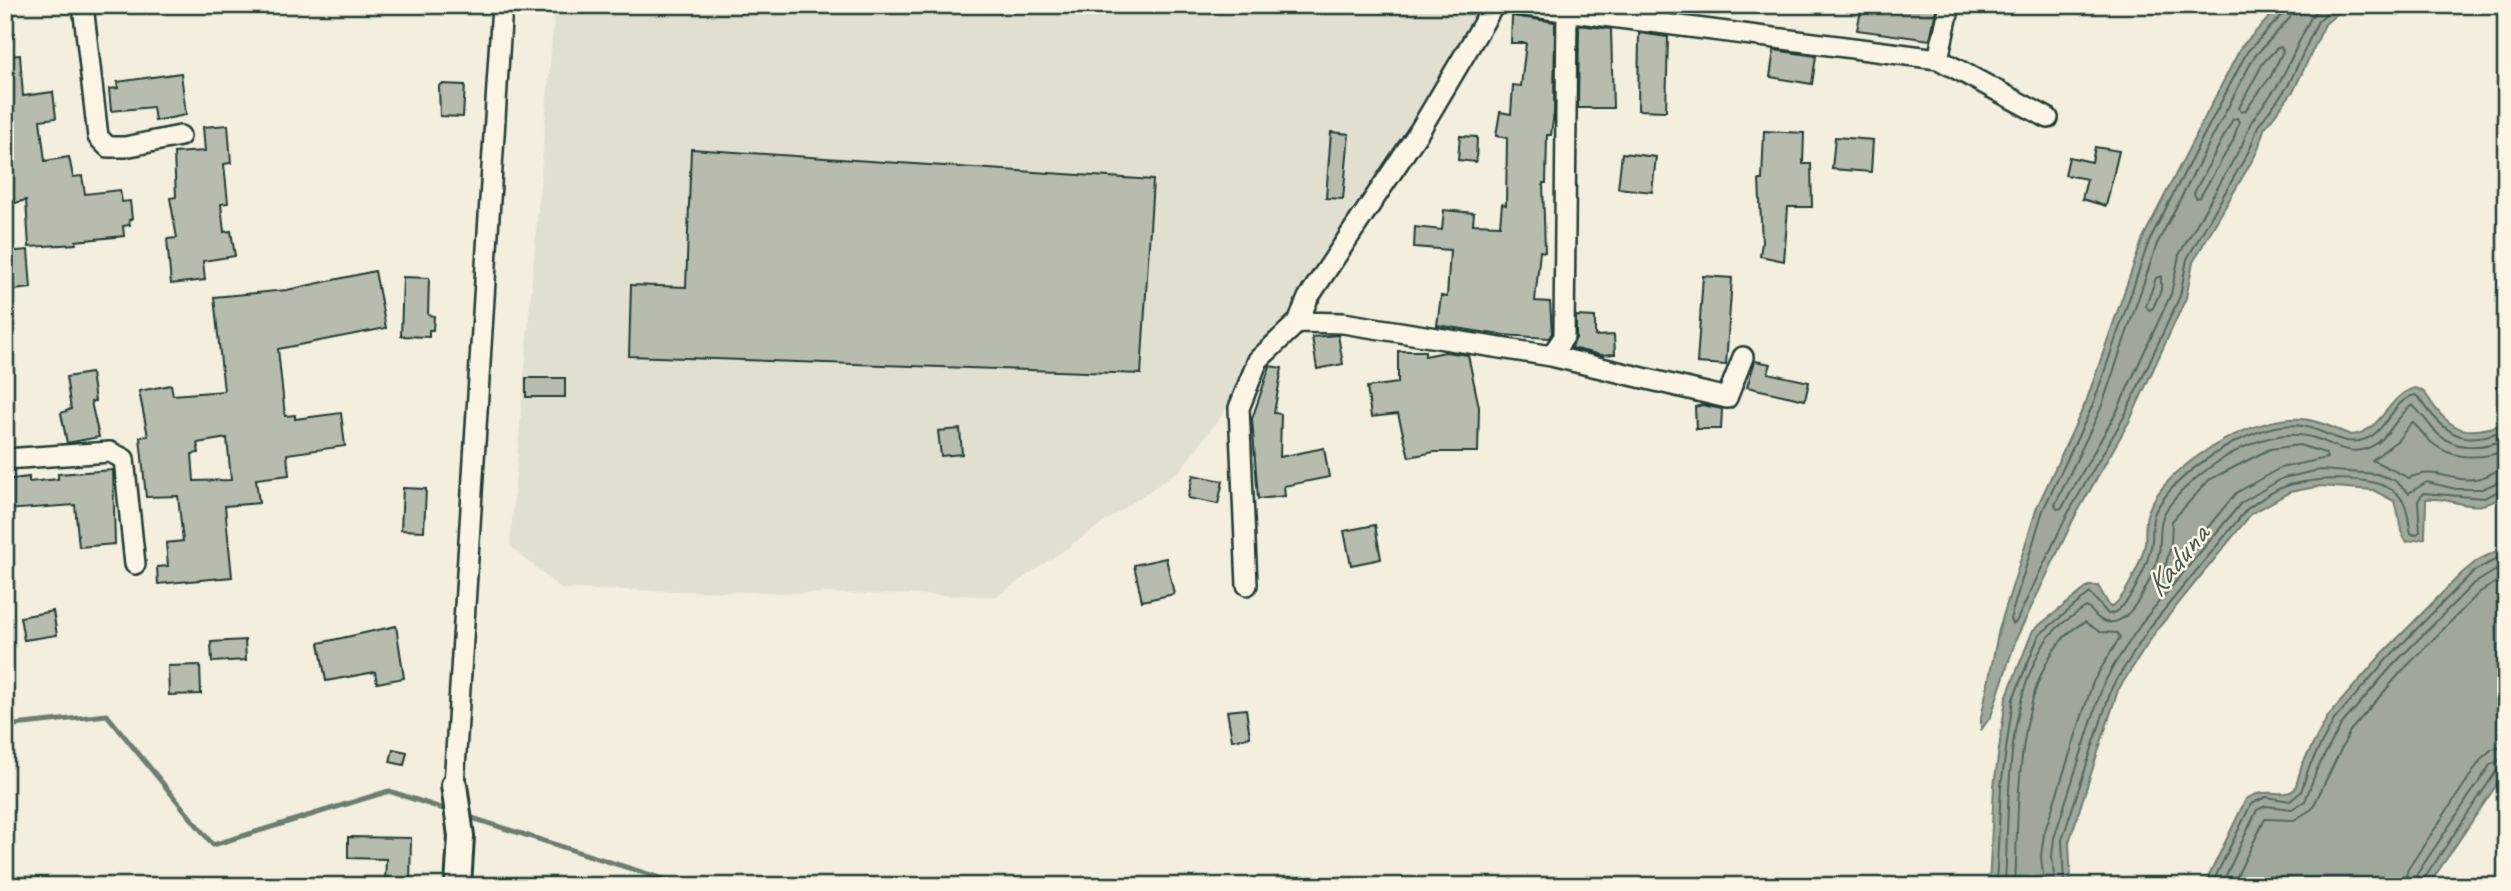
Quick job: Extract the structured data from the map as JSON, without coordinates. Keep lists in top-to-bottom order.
{
  "water": ["Kaduna"]
}
